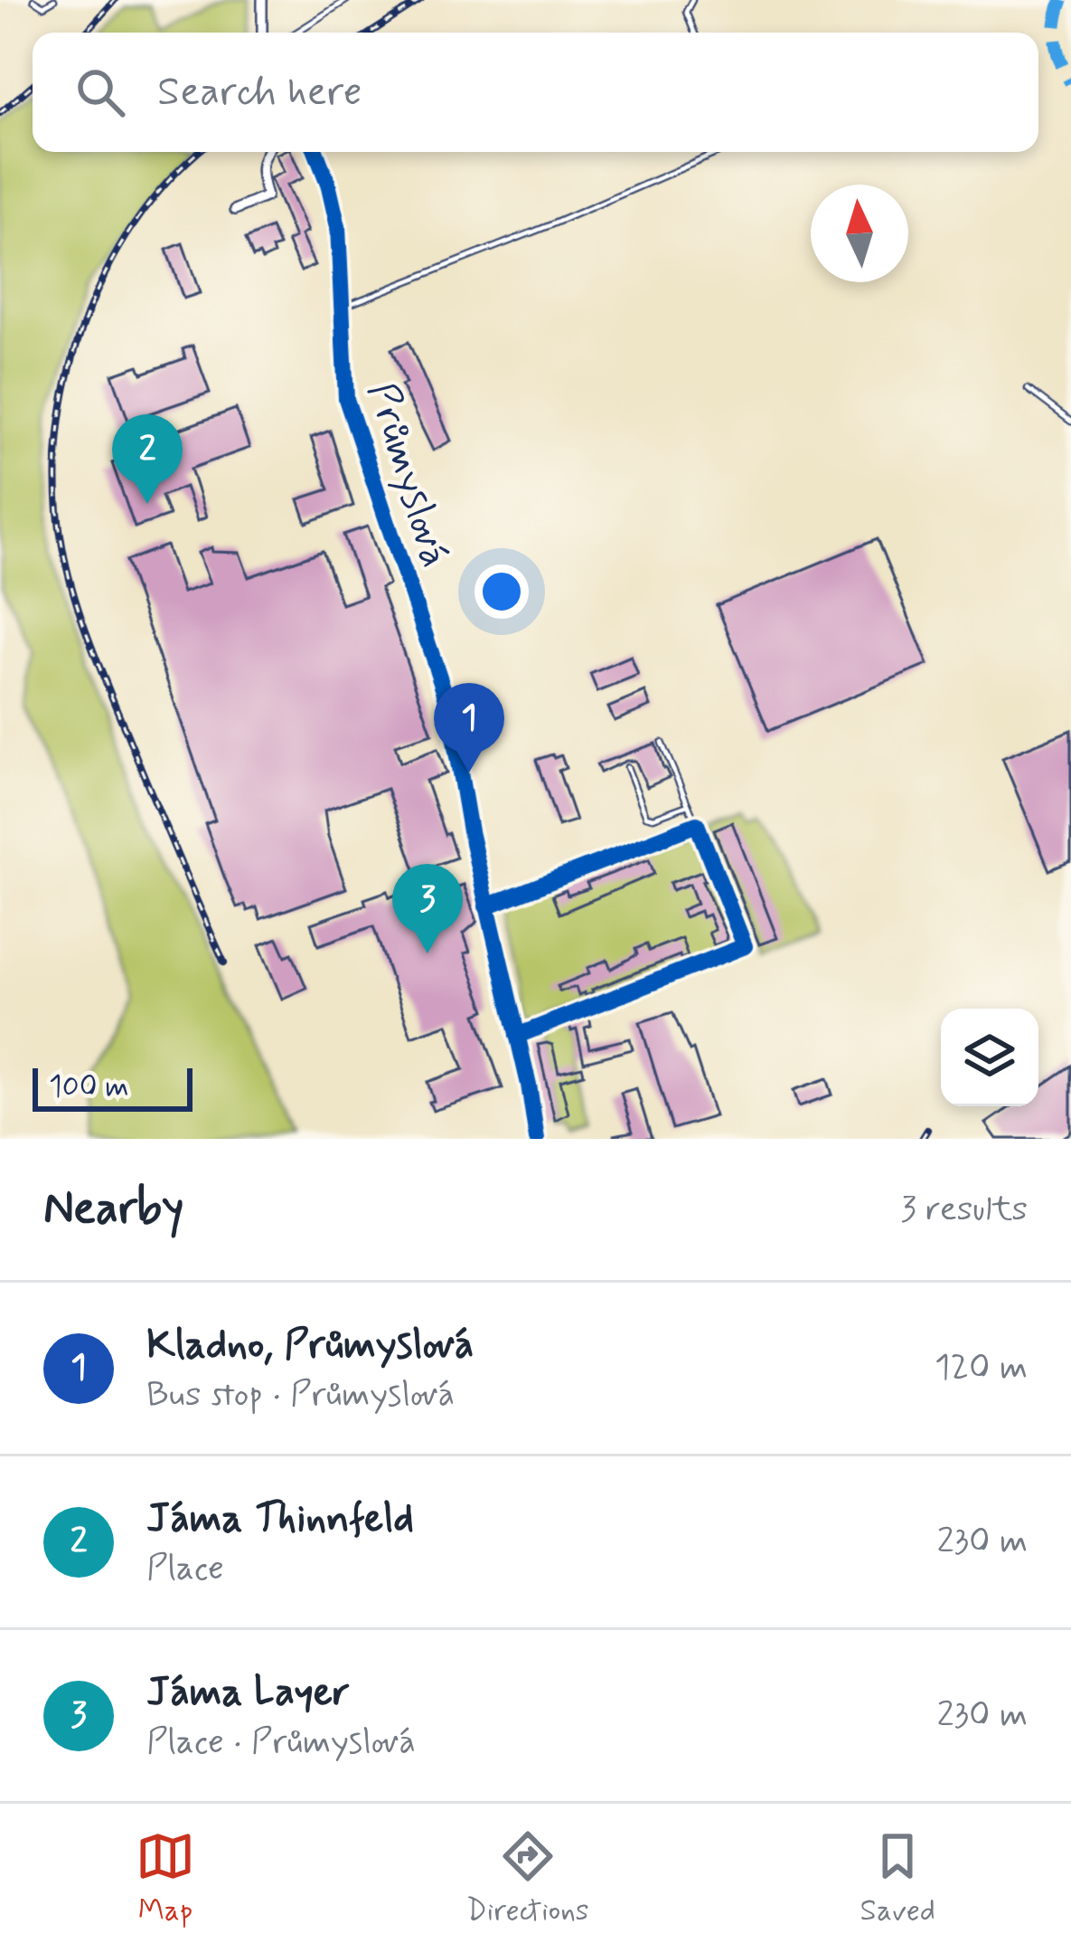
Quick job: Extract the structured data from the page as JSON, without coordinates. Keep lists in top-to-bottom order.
{
  "streets": {
    "street": ["Průmyslová"]
  },
  "scale_bar": "100 m",
  "north": "top",
  "page": {
    "search": "Search here",
    "pins": ["2", "1", "3"],
    "scale": "100 m",
    "heading": ["Nearby", "3 results"],
    "list": [
      {
        "mark": "1",
        "name": "Kladno, Průmyslová",
        "note": "Bus stop · Průmyslová",
        "value": "120 m"
      },
      {
        "mark": "2",
        "name": "Jáma Thinnfeld",
        "note": "Place",
        "value": "230 m"
      },
      {
        "mark": "3",
        "name": "Jáma Layer",
        "note": "Place · Průmyslová",
        "value": "230 m"
      }
    ],
    "nav": ["Map", "Directions", "Saved"]
  }
}
